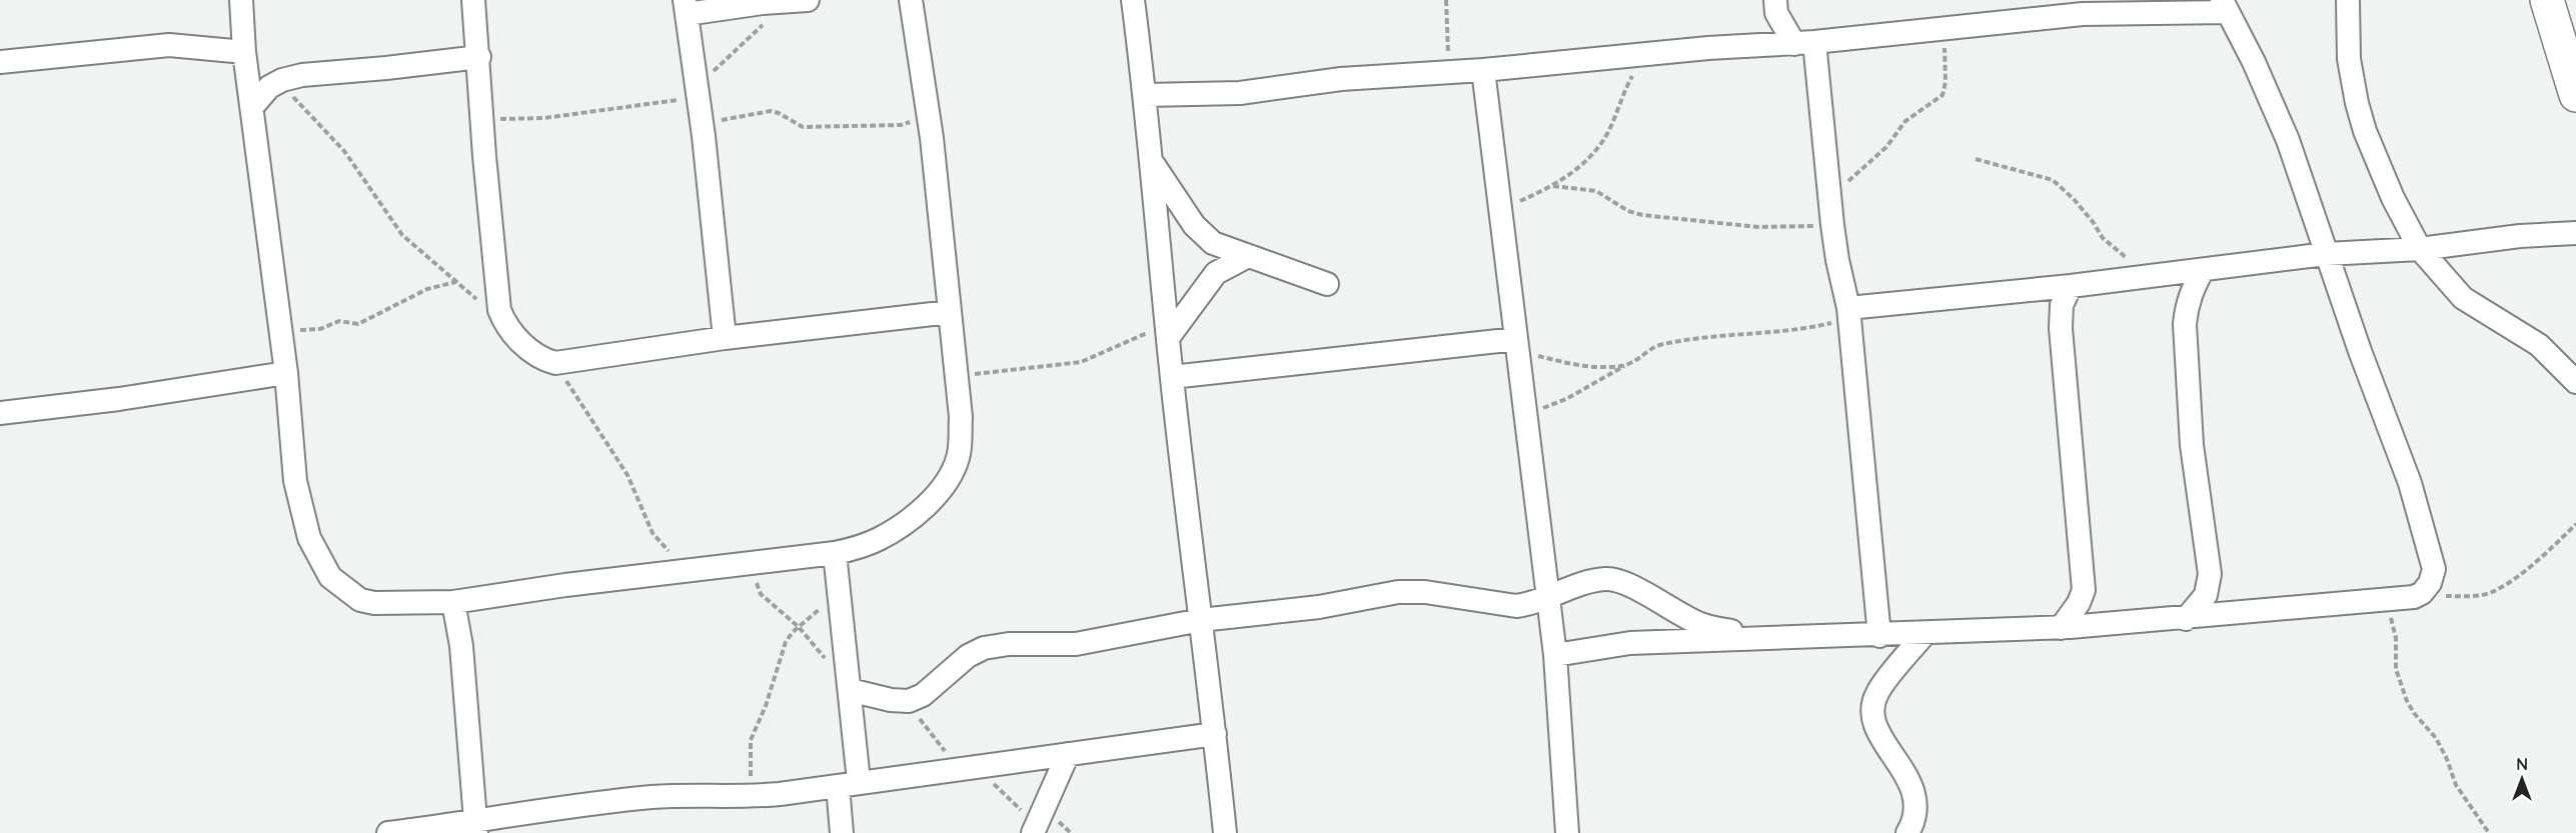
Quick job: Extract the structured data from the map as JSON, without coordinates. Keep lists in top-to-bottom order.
{
  "north": "top"
}
